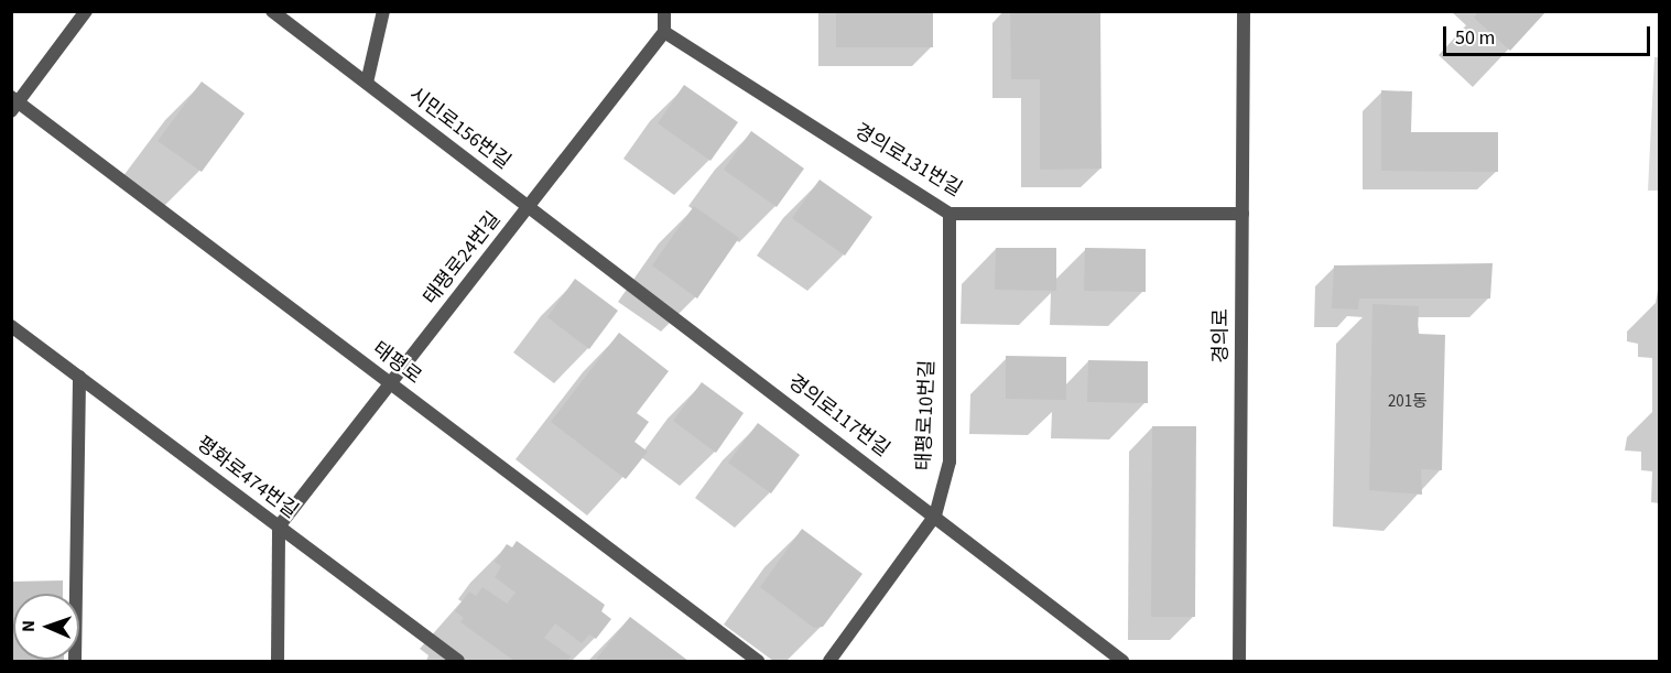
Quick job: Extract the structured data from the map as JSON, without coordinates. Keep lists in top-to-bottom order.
{
  "streets": {
    "street": [
      "시민로156번길",
      "경의로131번길",
      "태평로24번길",
      "경의로",
      "태평로",
      "태평로10번길",
      "경의로117번길",
      "평화로474번길"
    ]
  },
  "crossings": [
    ["시민로156번길", "태평로24번길"],
    ["시민로156번길", "경의로117번길"],
    ["경의로131번길", "태평로24번길"],
    ["경의로131번길", "경의로"],
    ["경의로131번길", "태평로10번길"],
    ["태평로24번길", "태평로"],
    ["태평로24번길", "경의로117번길"],
    ["태평로24번길", "평화로474번길"],
    ["태평로10번길", "경의로117번길"]
  ],
  "house_numbers": ["201동"],
  "scale_bar": "50 m",
  "north": "left"
}
